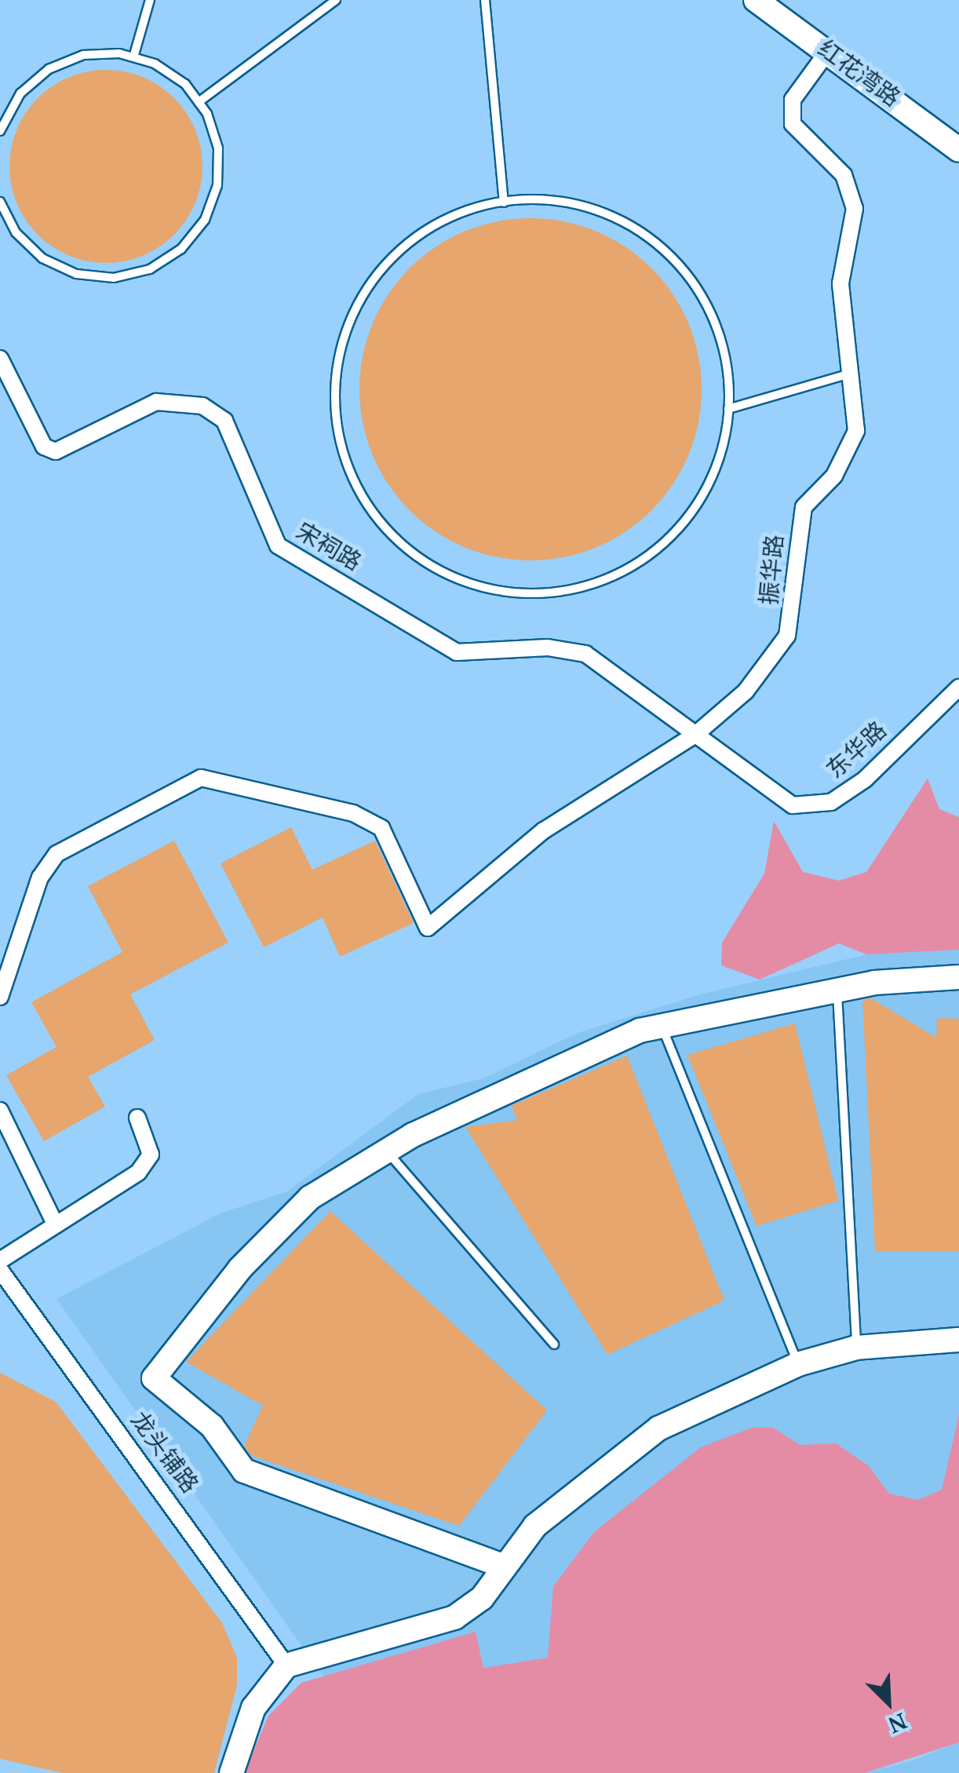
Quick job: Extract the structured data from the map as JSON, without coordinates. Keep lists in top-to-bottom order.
{
  "streets": {
    "street": [
      "红花湾路",
      "宋祠路",
      "振华路",
      "东华路",
      "龙头铺路"
    ]
  },
  "crossings": [
    ["红花湾路", "振华路"],
    ["宋祠路", "振华路"],
    ["宋祠路", "东华路"],
    ["振华路", "东华路"]
  ],
  "north": "bottom right"
}
